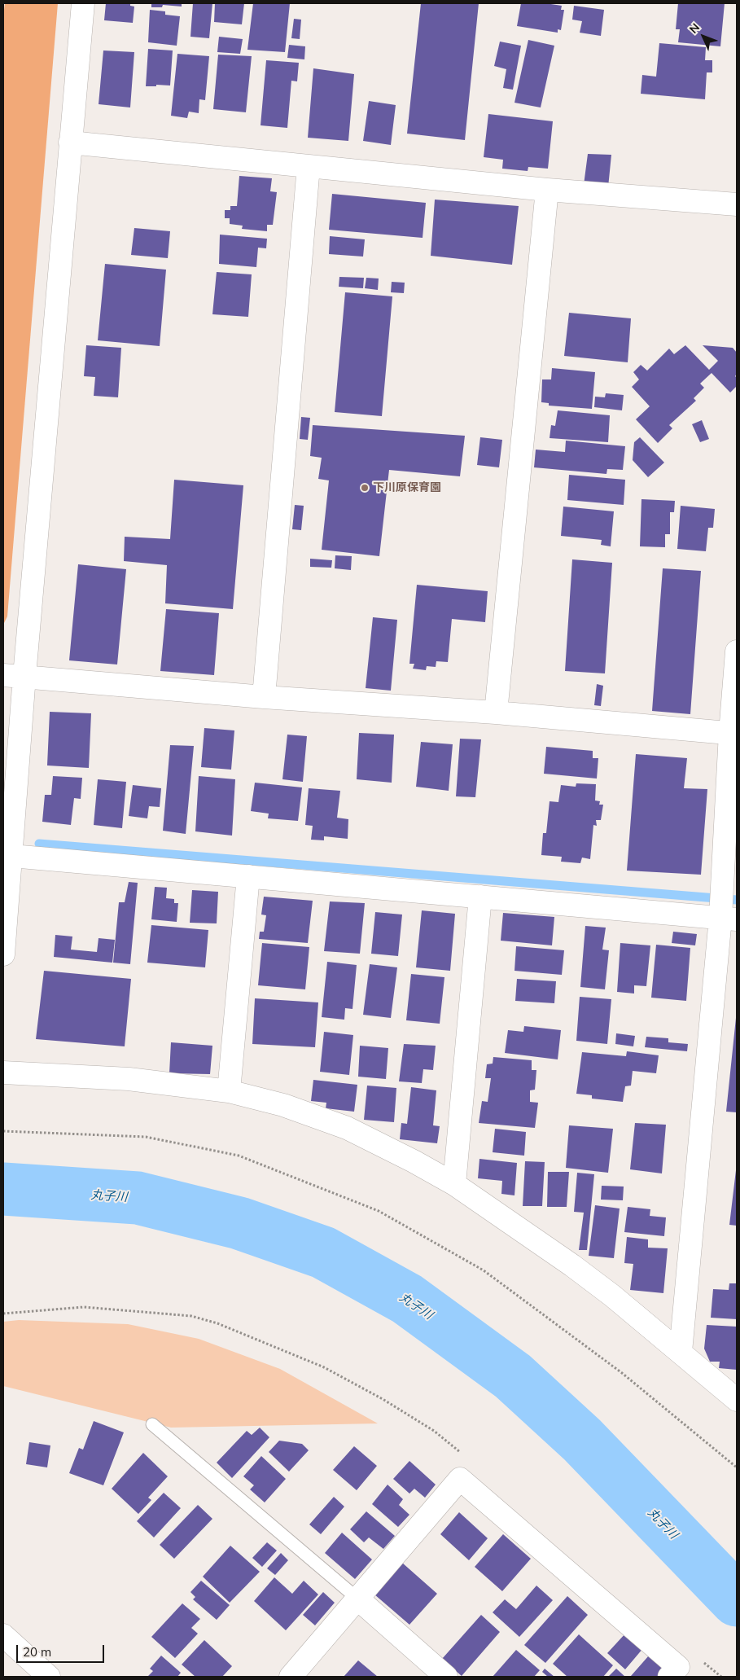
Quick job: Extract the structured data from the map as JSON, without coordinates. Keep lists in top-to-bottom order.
{
  "water": ["丸子川"],
  "places": ["下川原保育園"],
  "scale_bar": "20 m",
  "north": "top left"
}
